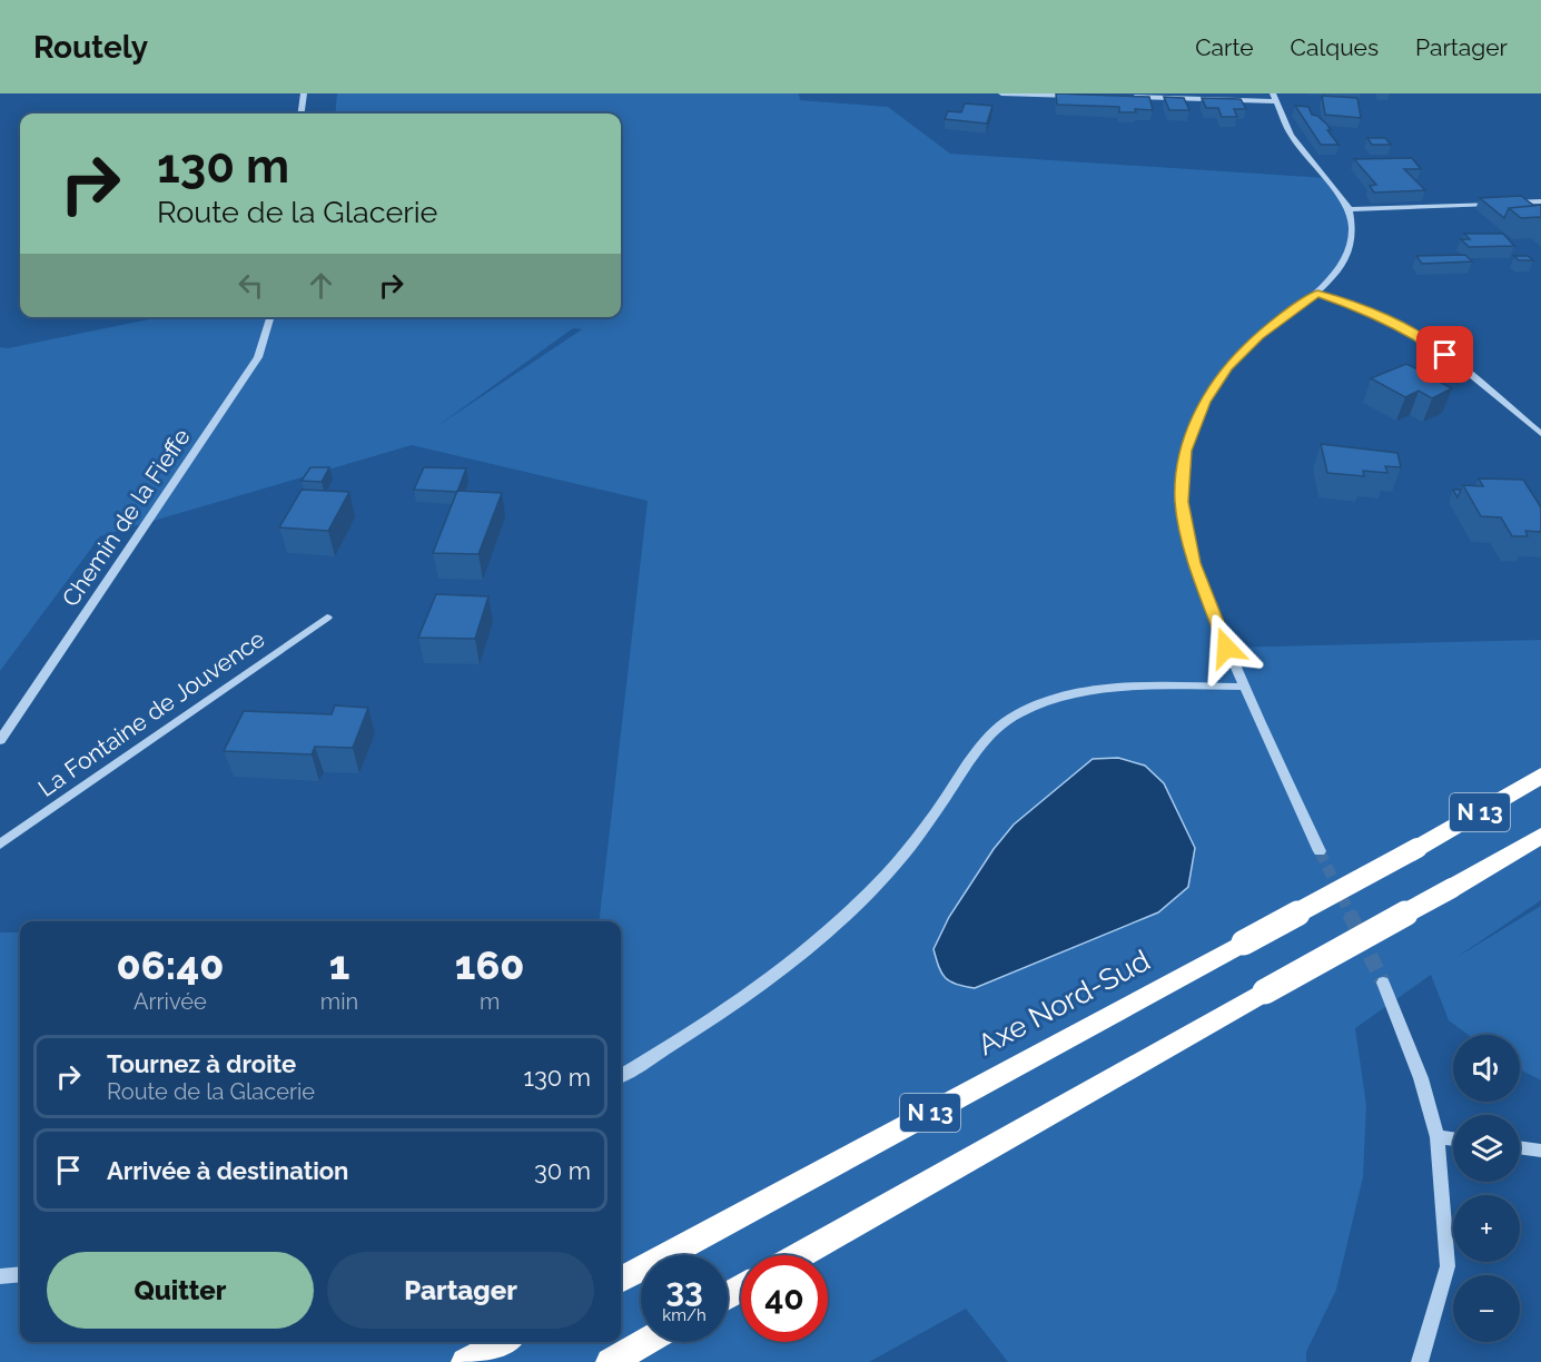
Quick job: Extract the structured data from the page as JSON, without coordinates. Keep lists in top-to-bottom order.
{
  "streets": {
    "highway": ["N 13", "Axe Nord-Sud"],
    "street": ["Chemin de la Fieffe", "La Fontaine de Jouvence"]
  },
  "page": {
    "header": "Routely",
    "nav": ["Carte", "Calques", "Partager"],
    "turn": ["130 m", "Route de la Glacerie"],
    "eta": [
      "06:40",
      "Arrivée",
      "1",
      "min",
      "160",
      "m"
    ],
    "map_buttons": ["+", "−"],
    "list": [
      {
        "name": "Tournez à droite",
        "note": "Route de la Glacerie",
        "value": "130 m"
      },
      {
        "name": "Arrivée à destination",
        "value": "30 m"
      }
    ],
    "buttons": ["Quitter", "Partager"],
    "speed": "33 km/h",
    "limit": "40"
  }
}
